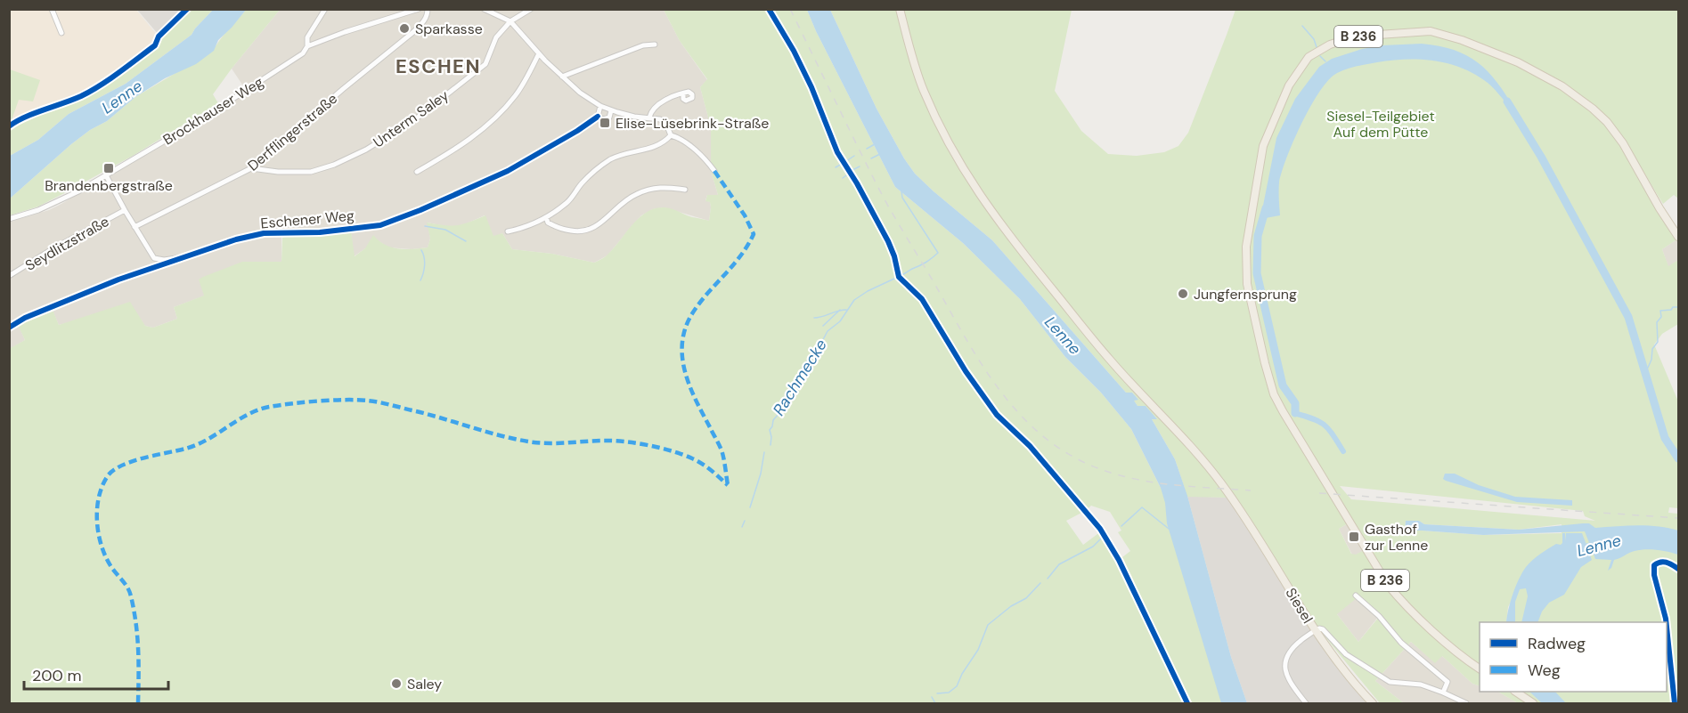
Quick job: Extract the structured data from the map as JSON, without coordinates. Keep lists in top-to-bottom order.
{
  "streets": {
    "main road": ["B 236", "Siesel"],
    "street": [
      "Brockhauser Weg",
      "Unterm Saley",
      "Derfflingerstraße",
      "Eschener Weg",
      "Seydlitzstraße"
    ]
  },
  "crossings": [
    ["Unterm Saley", "Derfflingerstraße"]
  ],
  "districts": ["ESCHEN"],
  "water": ["Lenne", "Rachmecke"],
  "parks": ["Siesel-Teilgebiet Auf dem Pütte"],
  "places": {
    "other": ["Sparkasse", "Jungfernsprung", "Saley"],
    "transit": ["Elise-Lüsebrink-Straße", "Brandenbergstraße", "Gasthof zur Lenne"]
  },
  "legend": ["Radweg", "Weg"],
  "scale_bar": "200 m"
}
